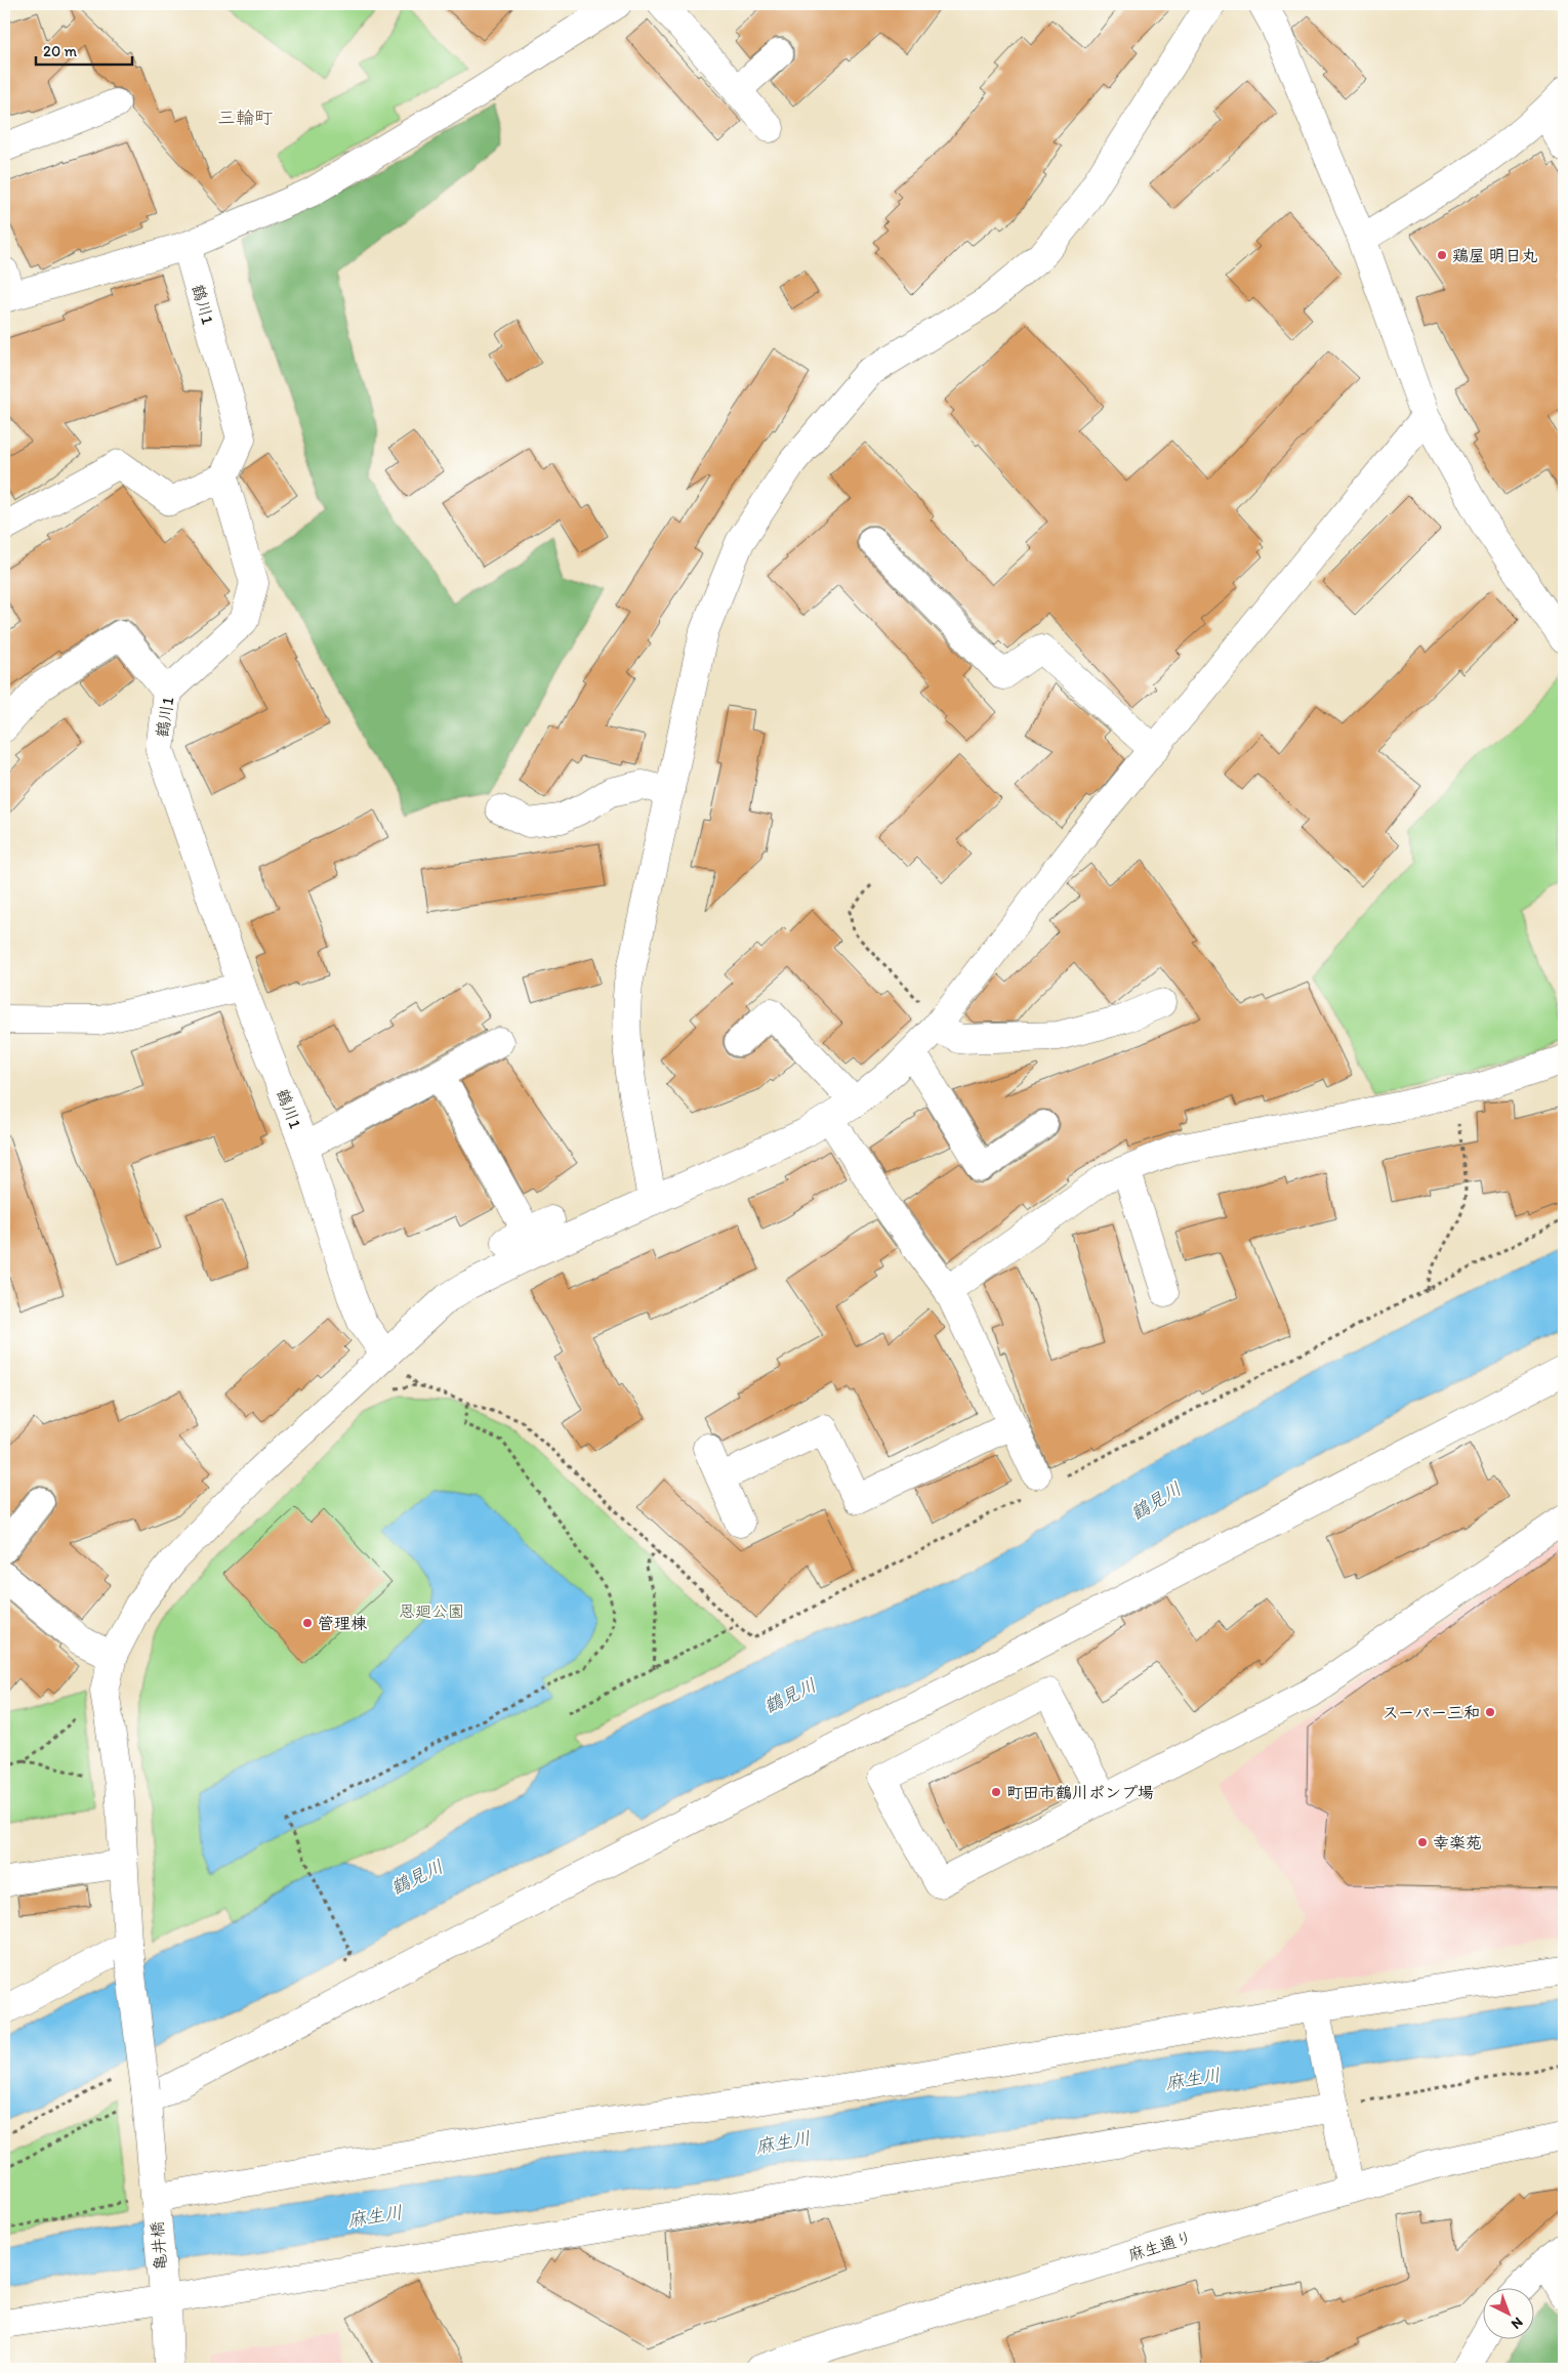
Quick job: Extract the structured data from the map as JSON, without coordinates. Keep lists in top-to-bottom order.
{
  "streets": {
    "street": ["鶴川1", "亀井橋", "麻生通り"]
  },
  "crossings": [
    ["鶴川1", "亀井橋"]
  ],
  "districts": ["三輪町"],
  "water": ["鶴見川", "麻生川"],
  "parks": ["恩廻公園"],
  "places": [
    "鶏屋 明日丸",
    "管理棟",
    "スーパー三和",
    "町田市鶴川ポンプ場",
    "幸楽苑"
  ],
  "scale_bar": "20 m",
  "north": "bottom right"
}
